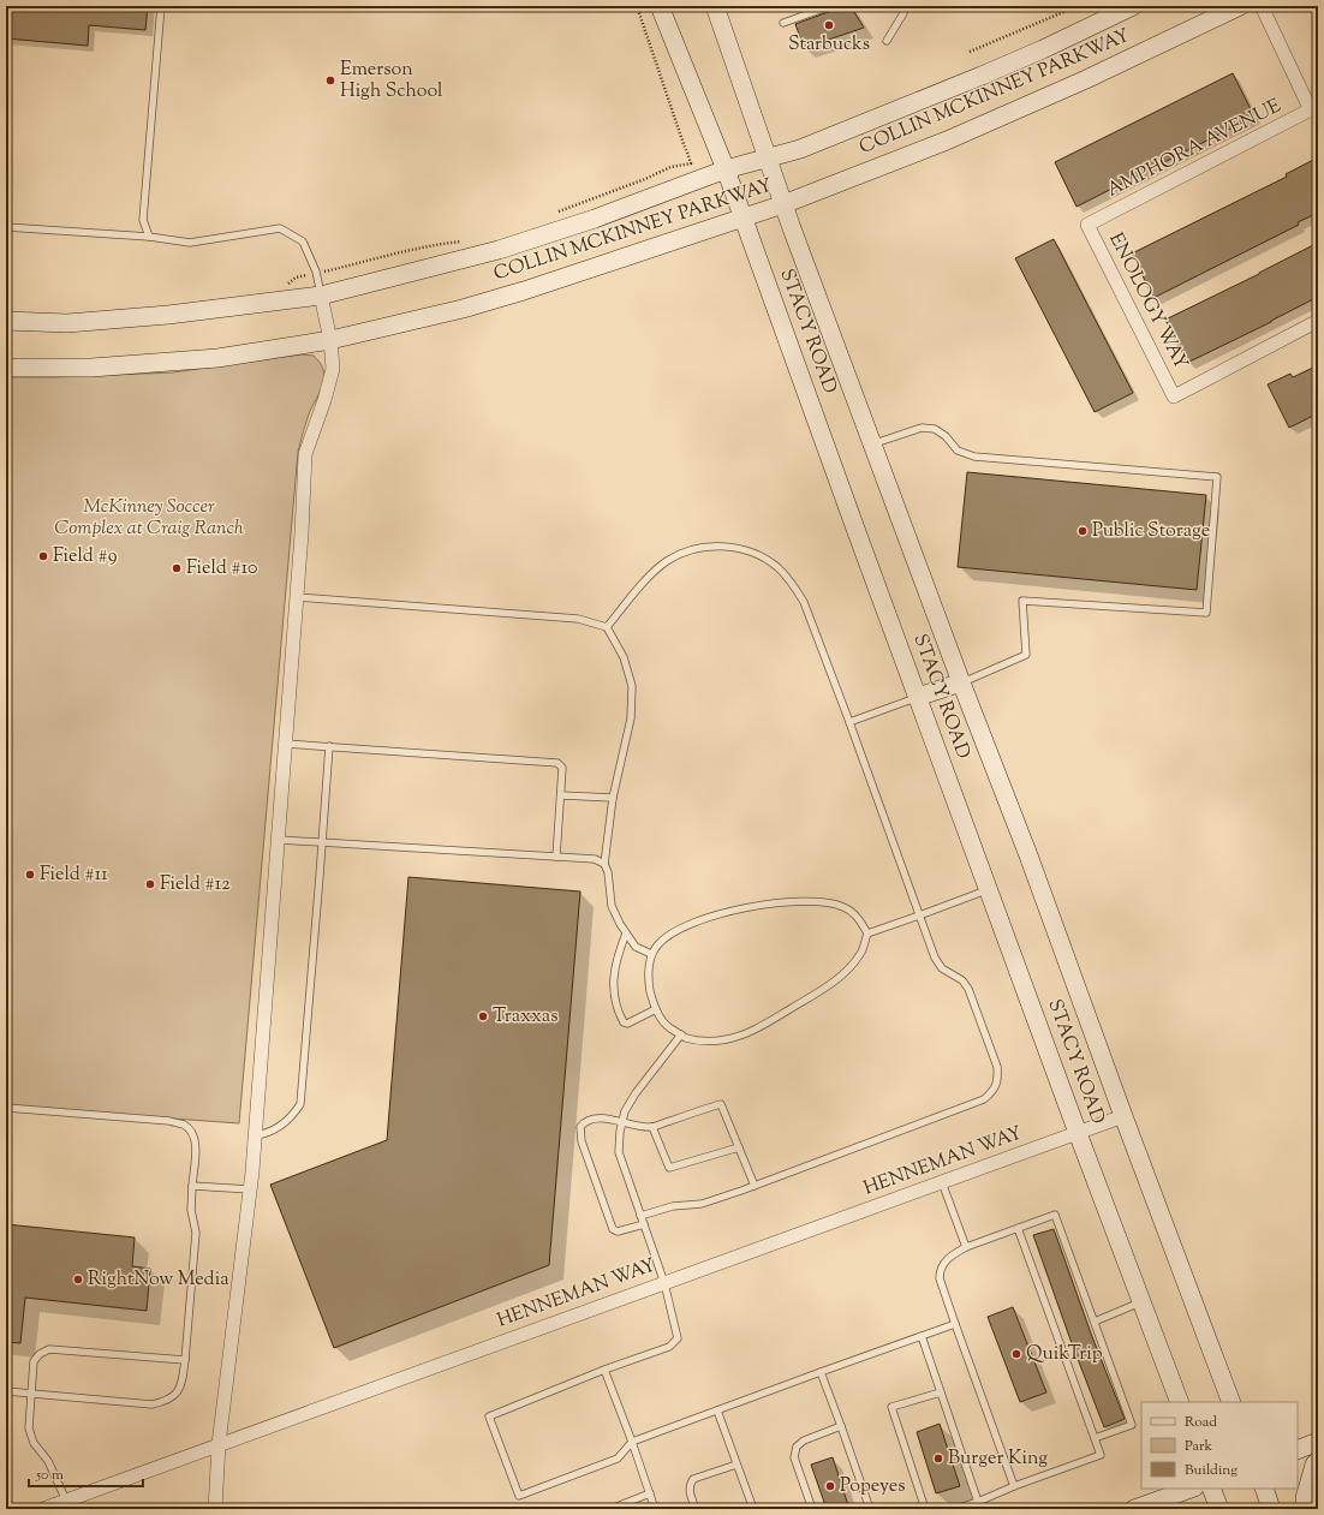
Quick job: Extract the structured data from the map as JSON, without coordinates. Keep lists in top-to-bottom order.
{
  "streets": {
    "main road": ["COLLIN MCKINNEY PARKWAY", "STACY ROAD"],
    "street": ["AMPHORA AVENUE", "ENOLOGY WAY", "HENNEMAN WAY"]
  },
  "crossings": [
    ["COLLIN MCKINNEY PARKWAY", "STACY ROAD"],
    ["AMPHORA AVENUE", "ENOLOGY WAY"],
    ["STACY ROAD", "HENNEMAN WAY"]
  ],
  "parks": ["McKinney Soccer Complex at Craig Ranch"],
  "places": [
    "Starbucks",
    "Emerson High School",
    "Public Storage",
    "Field #9",
    "Field #10",
    "Field #11",
    "Field #12",
    "Traxxas",
    "RightNow Media",
    "QuikTrip",
    "Burger King",
    "Popeyes"
  ],
  "legend": ["Road", "Park", "Building"],
  "scale_bar": "50 m"
}
